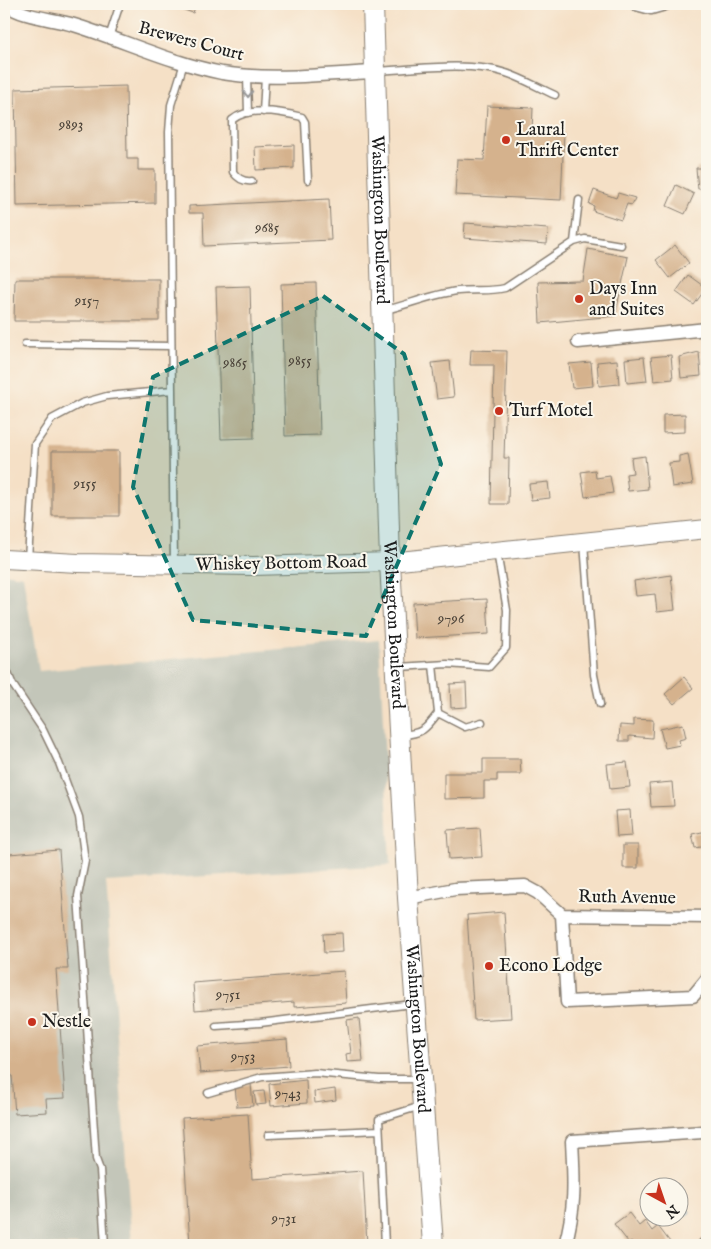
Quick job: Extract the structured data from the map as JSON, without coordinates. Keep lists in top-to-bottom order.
{
  "streets": {
    "main road": ["Washington Boulevard"],
    "street": ["Brewers Court", "Whiskey Bottom Road", "Ruth Avenue"]
  },
  "crossings": [
    ["Brewers Court", "Washington Boulevard"],
    ["Washington Boulevard", "Whiskey Bottom Road"],
    ["Washington Boulevard", "Ruth Avenue"]
  ],
  "places": [
    "Laural Thrift Center",
    "Days Inn and Suites",
    "Turf Motel",
    "Econo Lodge",
    "Nestle"
  ],
  "house_numbers": [
    "9893",
    "9685",
    "9157",
    "9855",
    "9865",
    "9155",
    "9796",
    "9751",
    "9753",
    "9743",
    "9731"
  ],
  "north": "bottom right"
}
